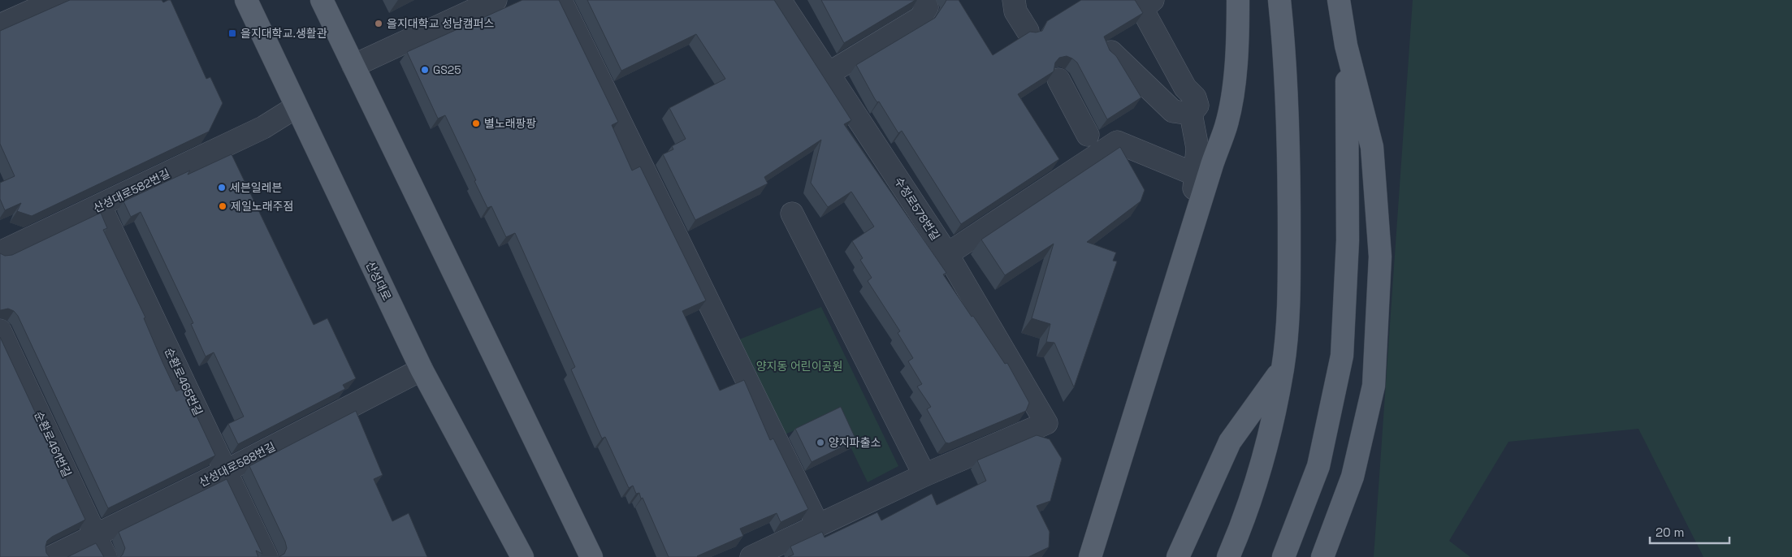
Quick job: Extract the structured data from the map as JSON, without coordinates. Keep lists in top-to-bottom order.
{
  "streets": {
    "main road": ["산성대로"],
    "street": [
      "산성대로582번길",
      "수정로578번길",
      "순환로465번길",
      "순환로461번길",
      "산성대로588번길"
    ]
  },
  "crossings": [
    ["산성대로582번길", "산성대로"],
    ["산성대로582번길", "순환로465번길"],
    ["산성대로", "산성대로588번길"],
    ["순환로465번길", "산성대로588번길"],
    ["순환로461번길", "산성대로588번길"]
  ],
  "parks": ["양지동 어린이공원"],
  "places": {
    "other": [
      "을지대학교 성남캠퍼스",
      "GS25",
      "별노래팡팡",
      "세븐일레븐",
      "제일노래주점",
      "양지파출소"
    ],
    "transit": ["을지대학교.생활관"]
  },
  "scale_bar": "20 m"
}
